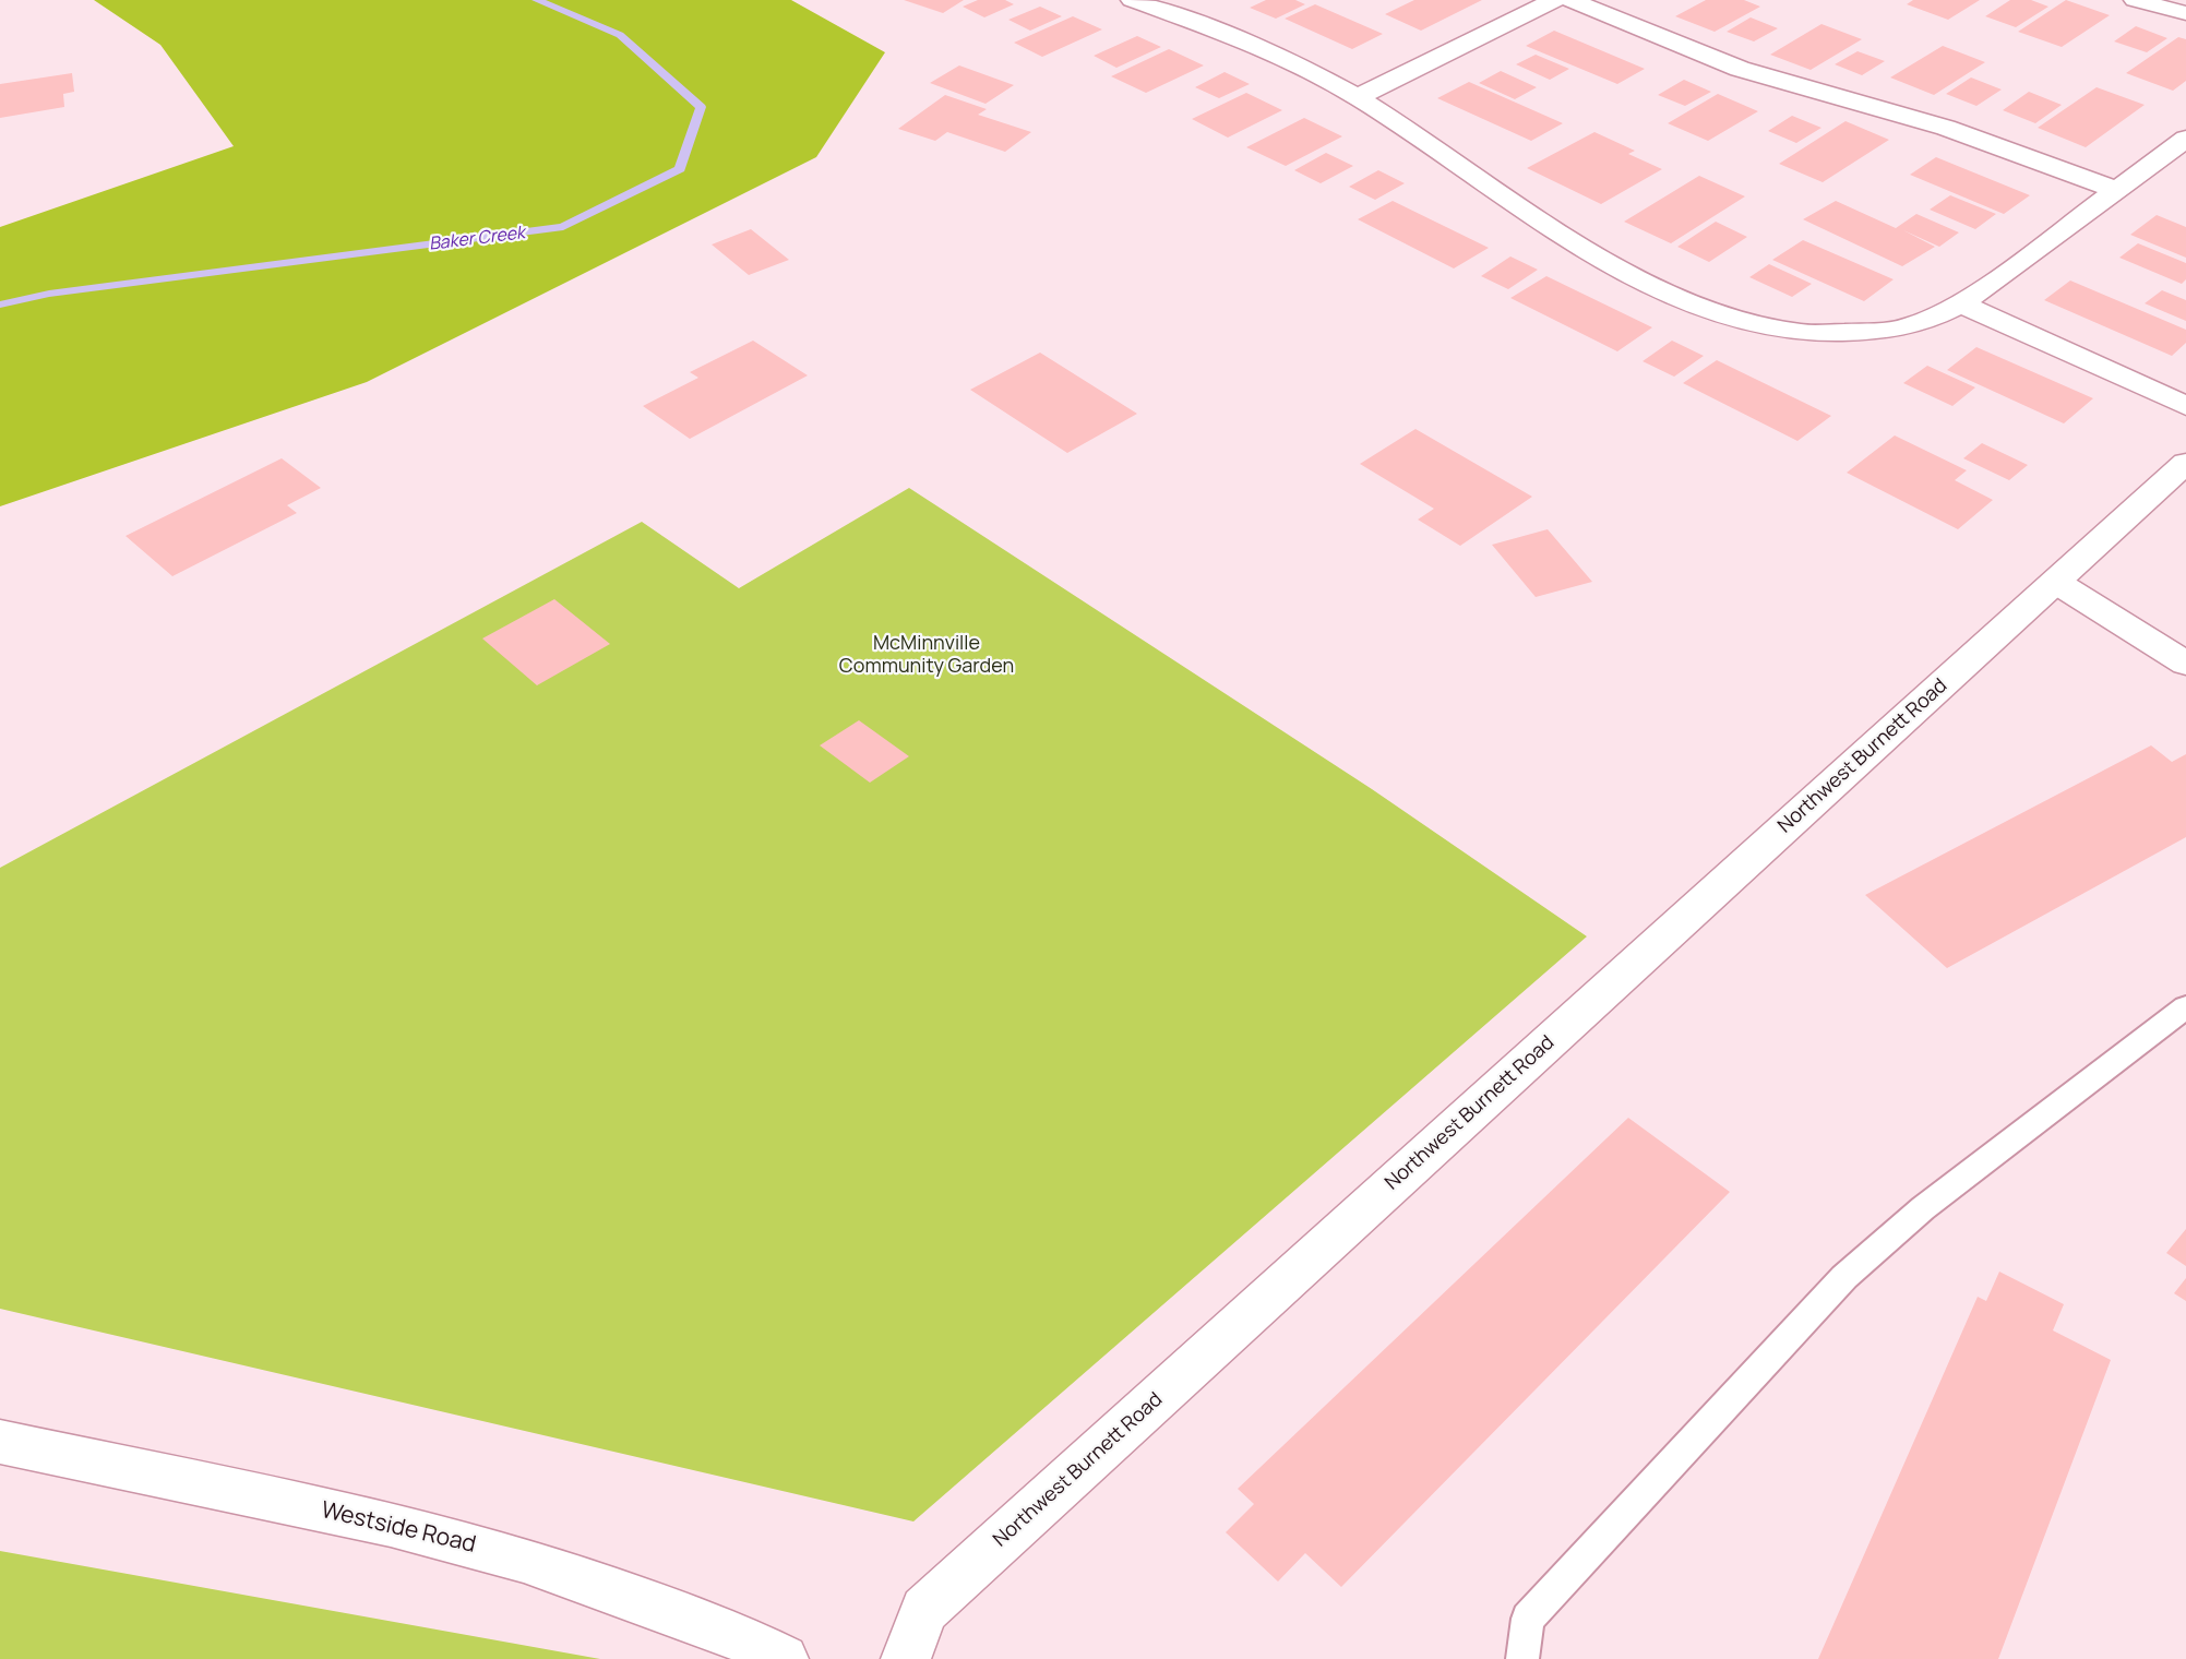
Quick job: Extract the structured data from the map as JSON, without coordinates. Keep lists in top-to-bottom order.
{
  "streets": {
    "street": ["Northwest Burnett Road", "Westside Road"]
  },
  "water": ["Baker Creek"],
  "parks": ["McMinnville Community Garden"]
}
